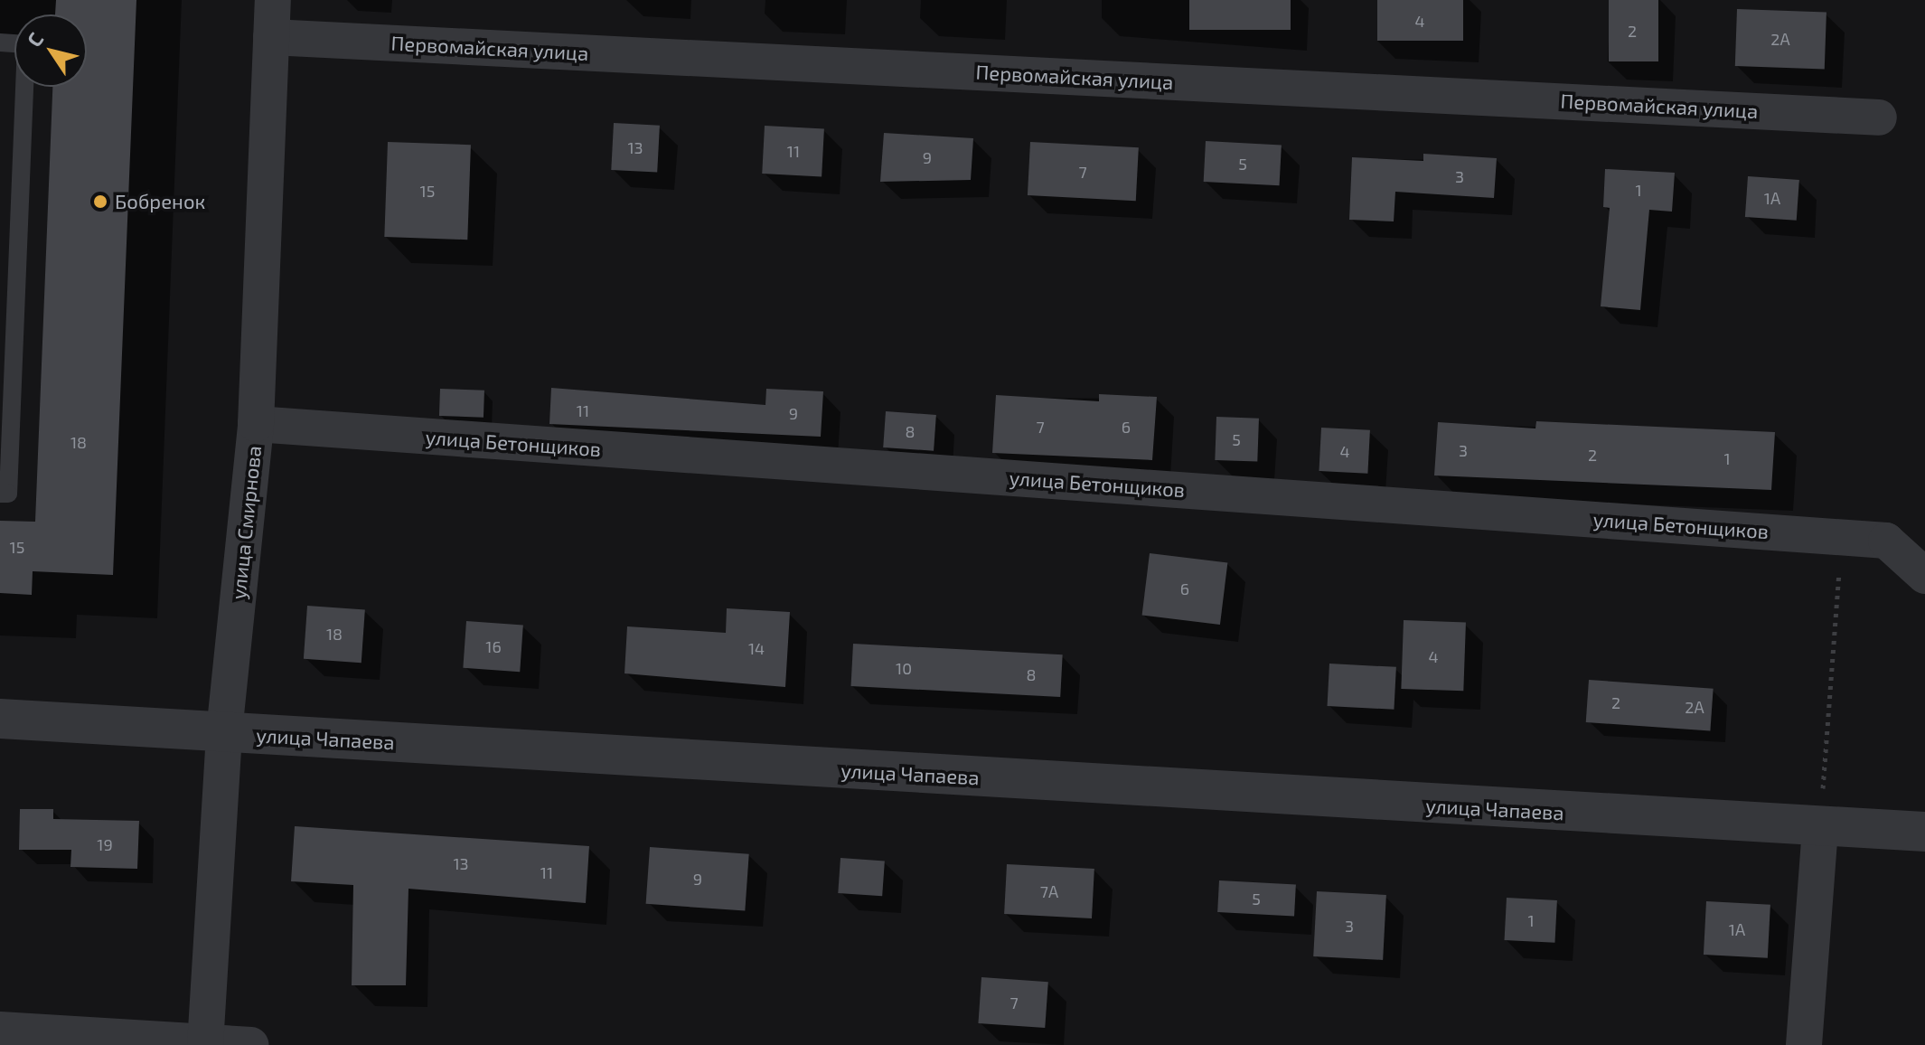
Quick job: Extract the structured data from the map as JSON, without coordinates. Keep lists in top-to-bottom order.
{
  "streets": {
    "street": [
      "Первомайская улица",
      "улица Бетонщиков",
      "улица Смирнова",
      "улица Чапаева"
    ]
  },
  "crossings": [
    ["Первомайская улица", "улица Смирнова"],
    ["улица Бетонщиков", "улица Смирнова"],
    ["улица Смирнова", "улица Чапаева"]
  ],
  "places": ["Бобренок"],
  "house_numbers": [
    "4",
    "2",
    "2А",
    "13",
    "11",
    "9",
    "5",
    "7",
    "3",
    "1",
    "15",
    "1А",
    "11",
    "9",
    "7",
    "6",
    "8",
    "5",
    "18",
    "3",
    "4",
    "2",
    "1",
    "15",
    "6",
    "18",
    "16",
    "14",
    "4",
    "10",
    "8",
    "2",
    "2А",
    "19",
    "13",
    "11",
    "9",
    "7А",
    "5",
    "1",
    "3",
    "1А",
    "7"
  ],
  "north": "top left"
}
